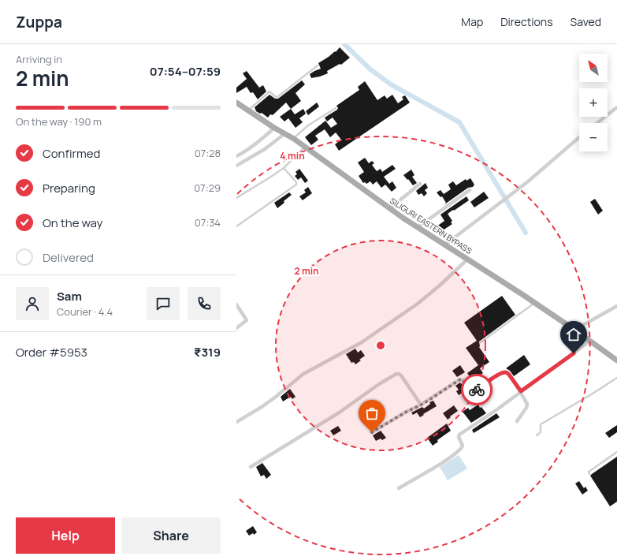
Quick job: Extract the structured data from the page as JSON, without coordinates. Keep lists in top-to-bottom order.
{
  "streets": {
    "main road": ["SILIGURI EASTERN BYPASS"]
  },
  "north": "top left",
  "page": {
    "header": "Zuppa",
    "nav": ["Map", "Directions", "Saved"],
    "heading": ["2 min", "Arriving in", "07:54–07:59"],
    "panel": [
      "Sam",
      "Courier · 4.4",
      "Order #5953",
      "₹319"
    ],
    "map_buttons": ["+", "−"],
    "bar": "On the way · 190 m",
    "list": [
      ["Confirmed", "07:28"],
      ["Preparing", "07:29"],
      ["On the way", "07:34"],
      "Delivered"
    ],
    "buttons": ["Help", "Share"]
  },
  "rings": ["4 min", "2 min"]
}
